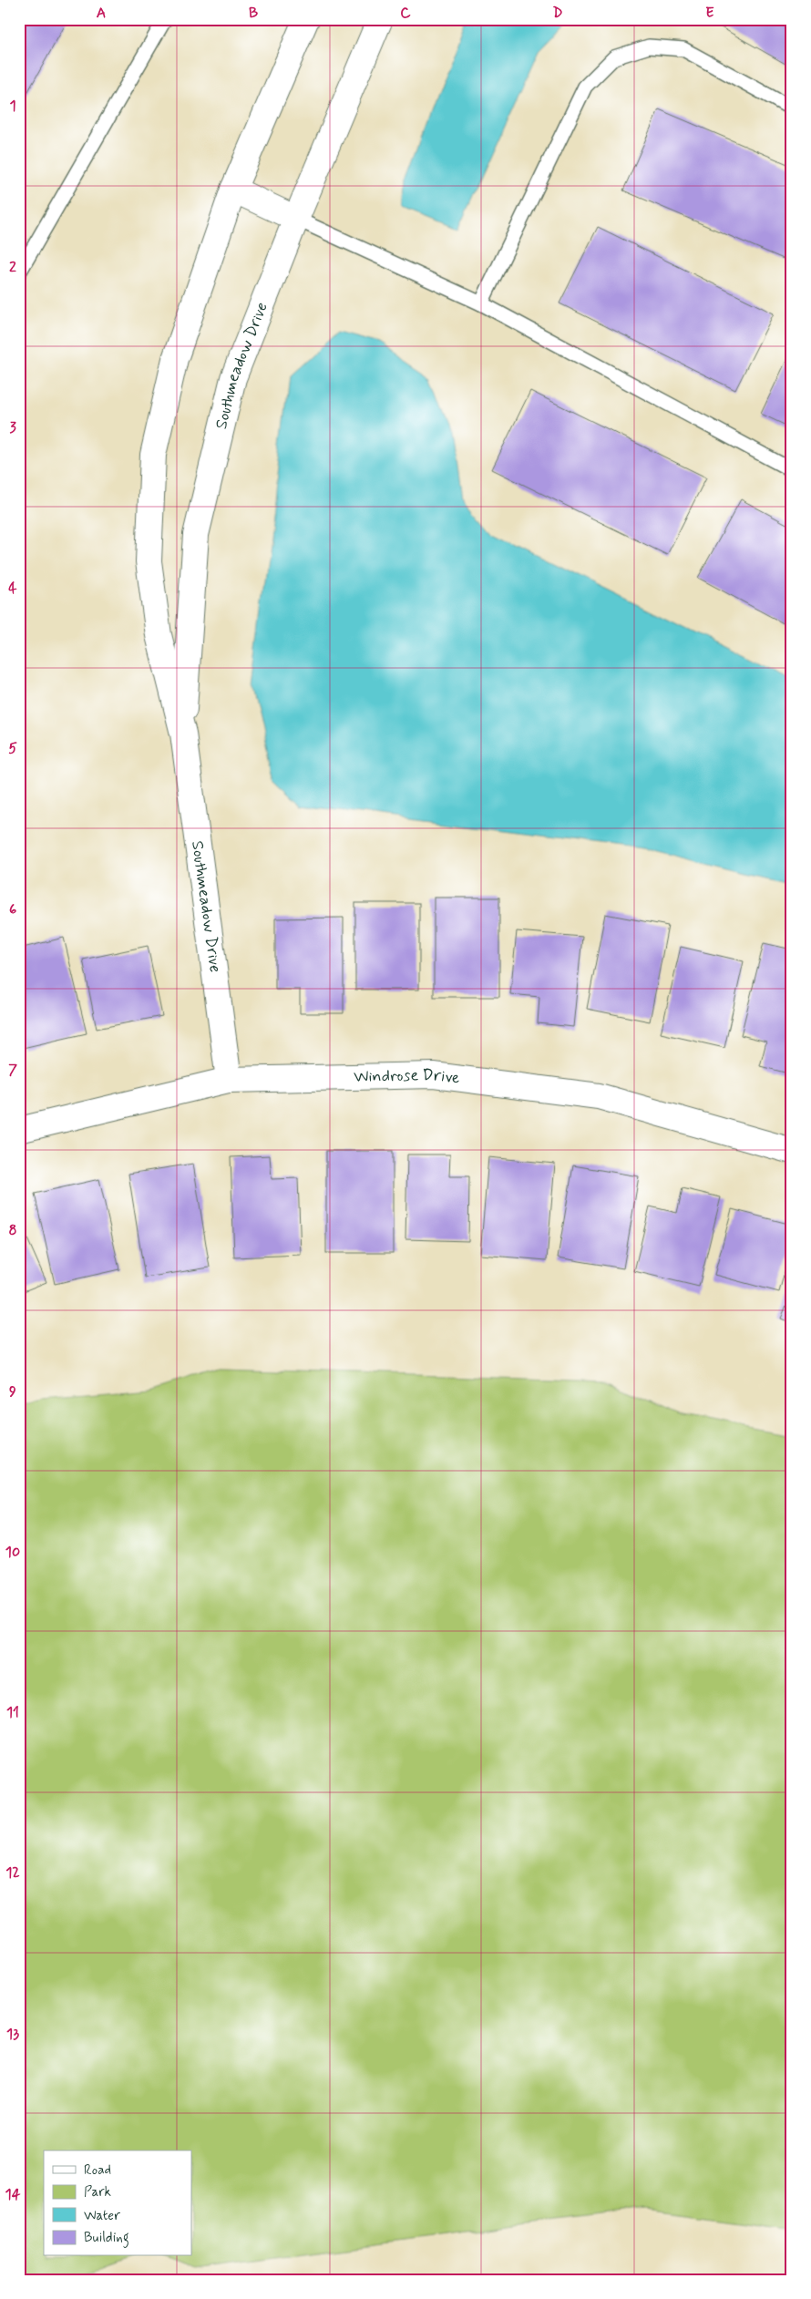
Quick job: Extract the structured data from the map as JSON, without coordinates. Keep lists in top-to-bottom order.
{
  "streets": {
    "street": ["Southmeadow Drive", "Windrose Drive"]
  },
  "crossings": [
    ["Southmeadow Drive", "Windrose Drive"]
  ],
  "legend": [
    "Road",
    "Park",
    "Water",
    "Building"
  ],
  "grid": {
    "columns": [
      "A",
      "B",
      "C",
      "D",
      "E"
    ],
    "rows": [
      "1",
      "2",
      "3",
      "4",
      "5",
      "6",
      "7",
      "8",
      "9",
      "10",
      "11",
      "12",
      "13",
      "14"
    ]
  }
}
